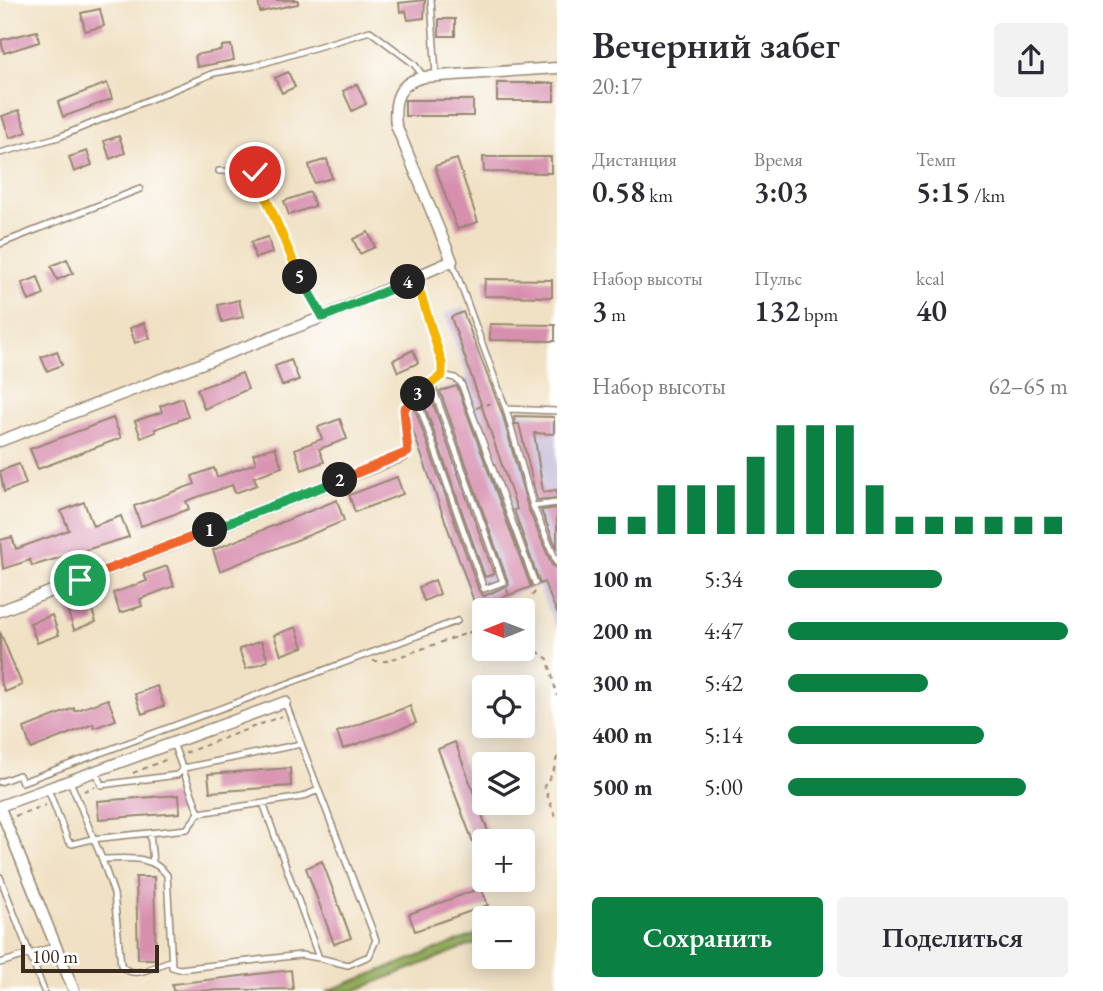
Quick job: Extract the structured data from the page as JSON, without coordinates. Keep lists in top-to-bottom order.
{
  "scale_bar": "100 m",
  "north": "left",
  "page": {
    "heading": ["Вечерний забег", "20:17"],
    "stats": [
      ["Дистанция", "0.58 km"],
      ["Время", "3:03"],
      ["Темп", "5:15 /km"],
      ["Набор высоты", "3 m"],
      ["Пульс", "132 bpm"],
      ["kcal", "40"]
    ],
    "pins": [
      "5",
      "4",
      "3",
      "2",
      "1"
    ],
    "chart": ["Набор высоты", "62–65 m"],
    "list": [
      {
        "name": "100 m",
        "note": "5:34"
      },
      {
        "name": "200 m",
        "note": "4:47"
      },
      {
        "name": "300 m",
        "note": "5:42"
      },
      {
        "name": "400 m",
        "note": "5:14"
      },
      {
        "name": "500 m",
        "note": "5:00"
      }
    ],
    "map_buttons": ["+", "−"],
    "buttons": ["Сохранить", "Поделиться"],
    "scale": "100 m"
  }
}
